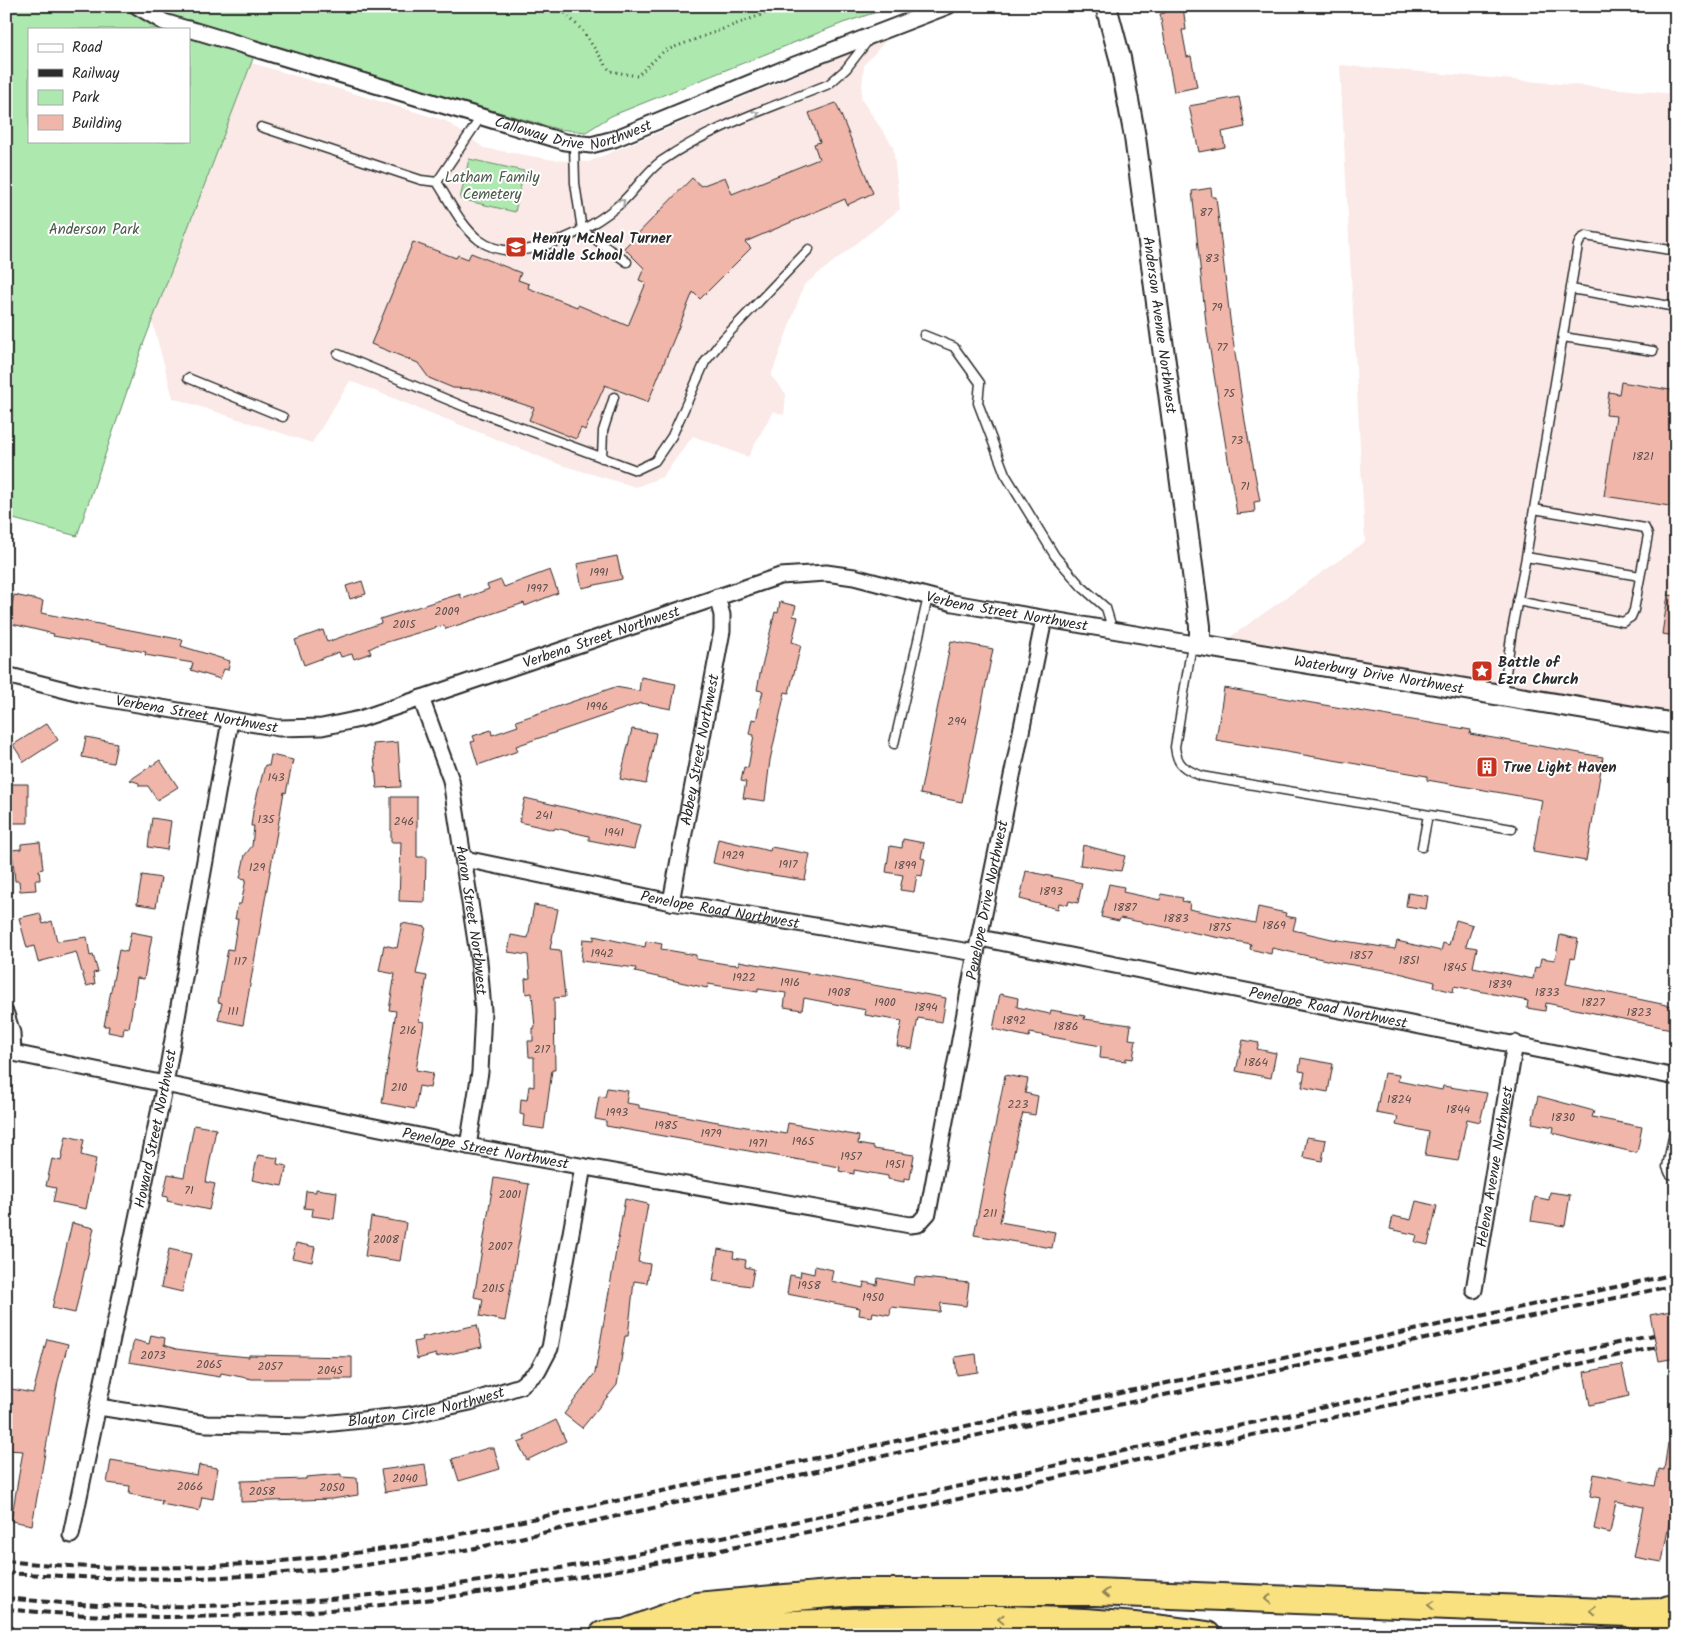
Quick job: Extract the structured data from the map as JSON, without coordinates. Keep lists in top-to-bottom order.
{
  "streets": {
    "street": [
      "Calloway Drive Northwest",
      "Anderson Avenue Northwest",
      "Verbena Street Northwest",
      "Waterbury Drive Northwest",
      "Abbey Street Northwest",
      "Penelope Drive Northwest",
      "Penelope Road Northwest",
      "Aaron Street Northwest",
      "Howard Street Northwest",
      "Penelope Street Northwest",
      "Helena Avenue Northwest",
      "Blayton Circle Northwest"
    ]
  },
  "crossings": [
    ["Anderson Avenue Northwest", "Verbena Street Northwest"],
    ["Anderson Avenue Northwest", "Waterbury Drive Northwest"],
    ["Verbena Street Northwest", "Waterbury Drive Northwest"],
    ["Verbena Street Northwest", "Abbey Street Northwest"],
    ["Verbena Street Northwest", "Penelope Drive Northwest"],
    ["Verbena Street Northwest", "Aaron Street Northwest"],
    ["Verbena Street Northwest", "Howard Street Northwest"],
    ["Abbey Street Northwest", "Penelope Road Northwest"],
    ["Penelope Drive Northwest", "Penelope Road Northwest"],
    ["Penelope Drive Northwest", "Penelope Street Northwest"],
    ["Penelope Road Northwest", "Aaron Street Northwest"],
    ["Penelope Road Northwest", "Helena Avenue Northwest"],
    ["Aaron Street Northwest", "Penelope Street Northwest"],
    ["Howard Street Northwest", "Penelope Street Northwest"],
    ["Howard Street Northwest", "Blayton Circle Northwest"],
    ["Penelope Street Northwest", "Blayton Circle Northwest"]
  ],
  "parks": ["Latham Family Cemetery", "Anderson Park"],
  "places": {
    "school or university": ["Henry McNeal Turner Middle School"],
    "place": ["Battle of Ezra Church"],
    "building": ["True Light Haven"]
  },
  "house_numbers": [
    "87",
    "83",
    "79",
    "77",
    "75",
    "73",
    "1821",
    "71",
    "1991",
    "1997",
    "2009",
    "2015",
    "1996",
    "294",
    "143",
    "241",
    "135",
    "246",
    "1941",
    "1929",
    "1917",
    "1899",
    "129",
    "1893",
    "1887",
    "1883",
    "1869",
    "1875",
    "1942",
    "1857",
    "1851",
    "117",
    "1845",
    "1922",
    "1916",
    "1839",
    "1908",
    "1833",
    "1900",
    "1827",
    "1894",
    "111",
    "1823",
    "1892",
    "1886",
    "216",
    "217",
    "1864",
    "210",
    "1824",
    "223",
    "1844",
    "1993",
    "1830",
    "1985",
    "1979",
    "1965",
    "1971",
    "1957",
    "1951",
    "71",
    "2001",
    "211",
    "2008",
    "2007",
    "1958",
    "2015",
    "1950",
    "2073",
    "2065",
    "2057",
    "2045",
    "2040",
    "2066",
    "2050",
    "2058"
  ],
  "legend": [
    "Road",
    "Railway",
    "Park",
    "Building"
  ]
}
